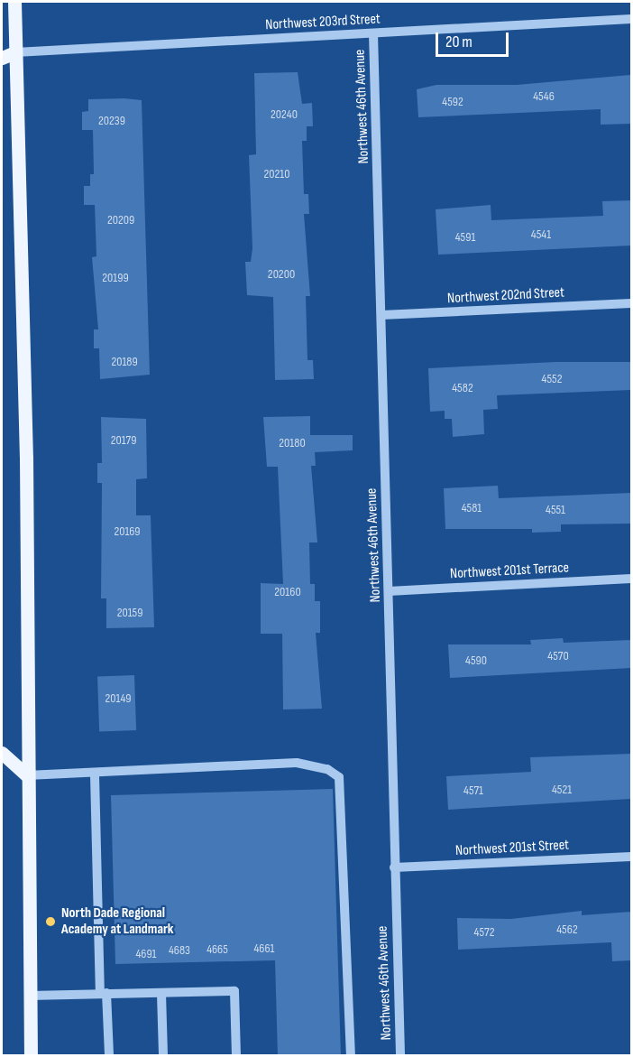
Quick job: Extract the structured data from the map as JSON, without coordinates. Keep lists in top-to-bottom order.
{
  "streets": {
    "street": [
      "Northwest 203rd Street",
      "Northwest 46th Avenue",
      "Northwest 202nd Street",
      "Northwest 201st Terrace",
      "Northwest 201st Street"
    ]
  },
  "crossings": [
    ["Northwest 203rd Street", "Northwest 46th Avenue"],
    ["Northwest 46th Avenue", "Northwest 202nd Street"],
    ["Northwest 46th Avenue", "Northwest 201st Terrace"],
    ["Northwest 46th Avenue", "Northwest 201st Street"]
  ],
  "places": ["North Dade Regional Academy at Landmark"],
  "house_numbers": [
    "4546",
    "4592",
    "20240",
    "20239",
    "20210",
    "20209",
    "4541",
    "4591",
    "20200",
    "20199",
    "20189",
    "4552",
    "4582",
    "20179",
    "20180",
    "4581",
    "4551",
    "20169",
    "20160",
    "20159",
    "4570",
    "4590",
    "20149",
    "4521",
    "4571",
    "4562",
    "4572",
    "4661",
    "4665",
    "4683",
    "4691"
  ],
  "scale_bar": "20 m"
}
